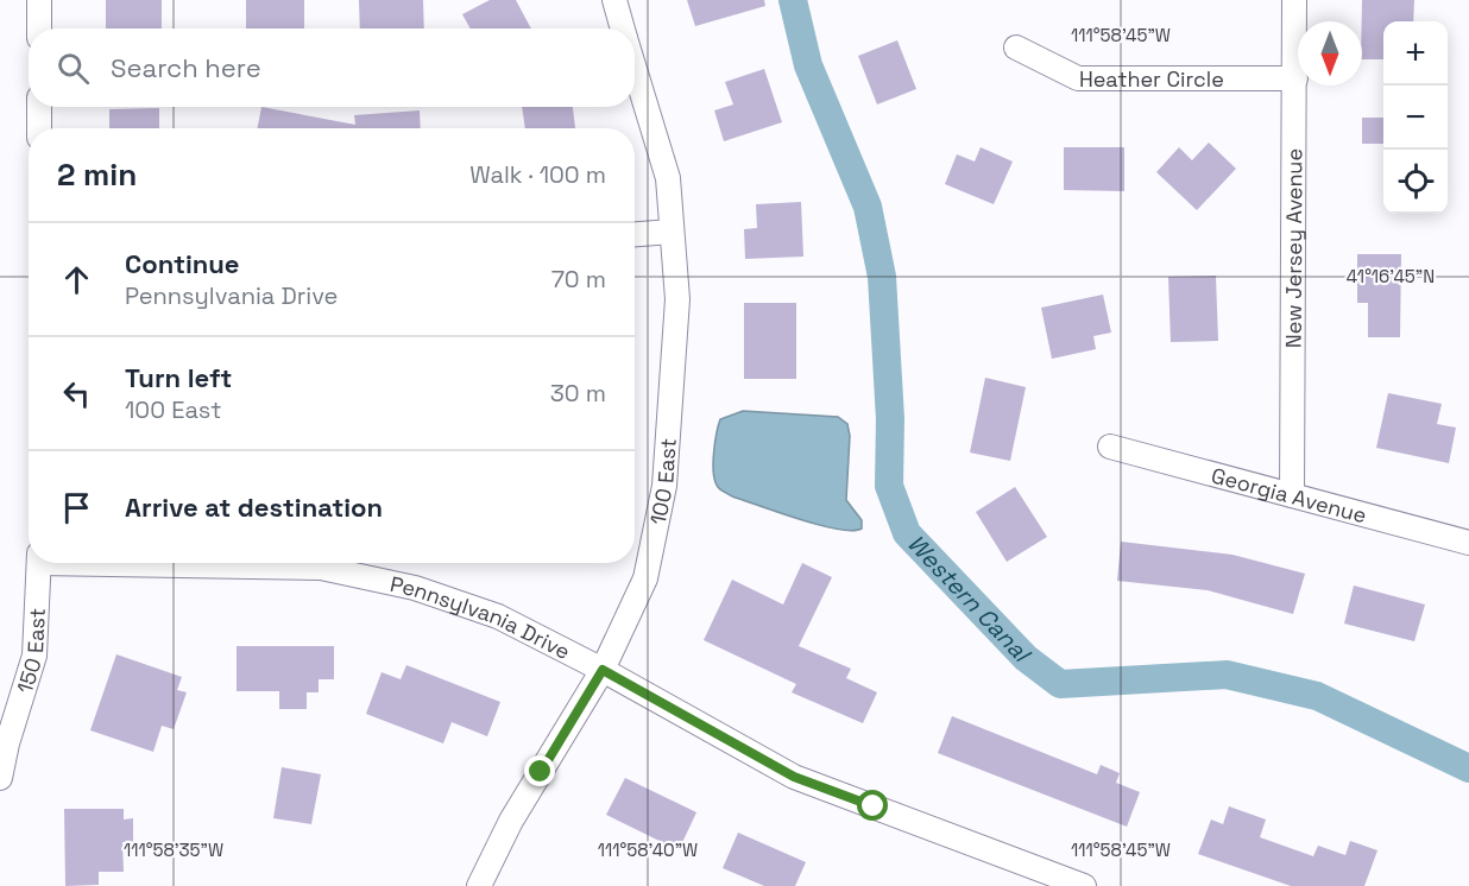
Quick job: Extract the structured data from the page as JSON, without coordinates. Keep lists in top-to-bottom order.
{
  "streets": {
    "street": [
      "Heather Circle",
      "New Jersey Avenue",
      "100 East",
      "Georgia Avenue",
      "Pennsylvania Drive",
      "150 East"
    ]
  },
  "crossings": [
    ["Heather Circle", "New Jersey Avenue"],
    ["New Jersey Avenue", "Georgia Avenue"],
    ["100 East", "Pennsylvania Drive"]
  ],
  "water": ["Western Canal"],
  "north": "bottom",
  "page": {
    "map_buttons": ["+", "−"],
    "search": "Search here",
    "heading": ["2 min", "Walk · 100 m"],
    "list": [
      ["Continue", "Pennsylvania Drive", "70 m"],
      ["Turn left", "100 East", "30 m"],
      "Arrive at destination"
    ]
  },
  "coordinates": [
    "111°58'45\"W",
    "41°16'45\"N",
    "111°58'35\"W",
    "111°58'40\"W"
  ]
}
